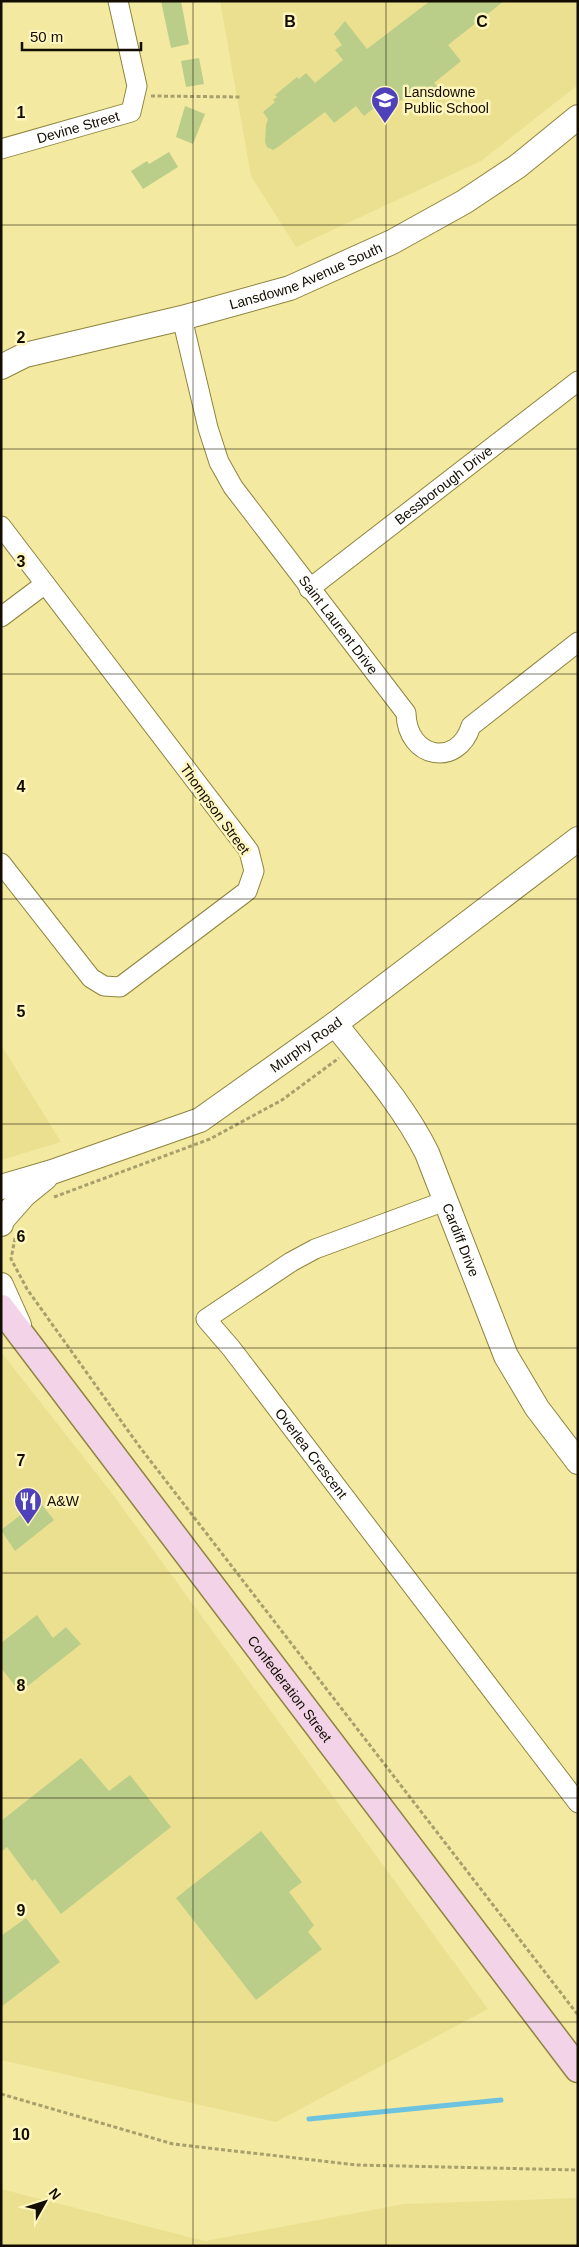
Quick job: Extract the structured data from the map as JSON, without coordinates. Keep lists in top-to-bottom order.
{
  "streets": {
    "main road": ["Confederation Street"],
    "street": [
      "Devine Street",
      "Lansdowne Avenue South",
      "Bessborough Drive",
      "Saint Laurent Drive",
      "Thompson Street",
      "Murphy Road",
      "Cardiff Drive",
      "Overlea Crescent"
    ]
  },
  "crossings": [
    ["Lansdowne Avenue South", "Saint Laurent Drive"],
    ["Bessborough Drive", "Saint Laurent Drive"],
    ["Murphy Road", "Cardiff Drive"],
    ["Cardiff Drive", "Overlea Crescent"]
  ],
  "places": {
    "school or university": ["Lansdowne Public School"],
    "restaurant": ["A&W"]
  },
  "scale_bar": "50 m",
  "north": "top right",
  "grid": {
    "columns": ["B", "C"],
    "rows": [
      "1",
      "2",
      "3",
      "4",
      "5",
      "6",
      "7",
      "8",
      "9",
      "10"
    ]
  }
}
